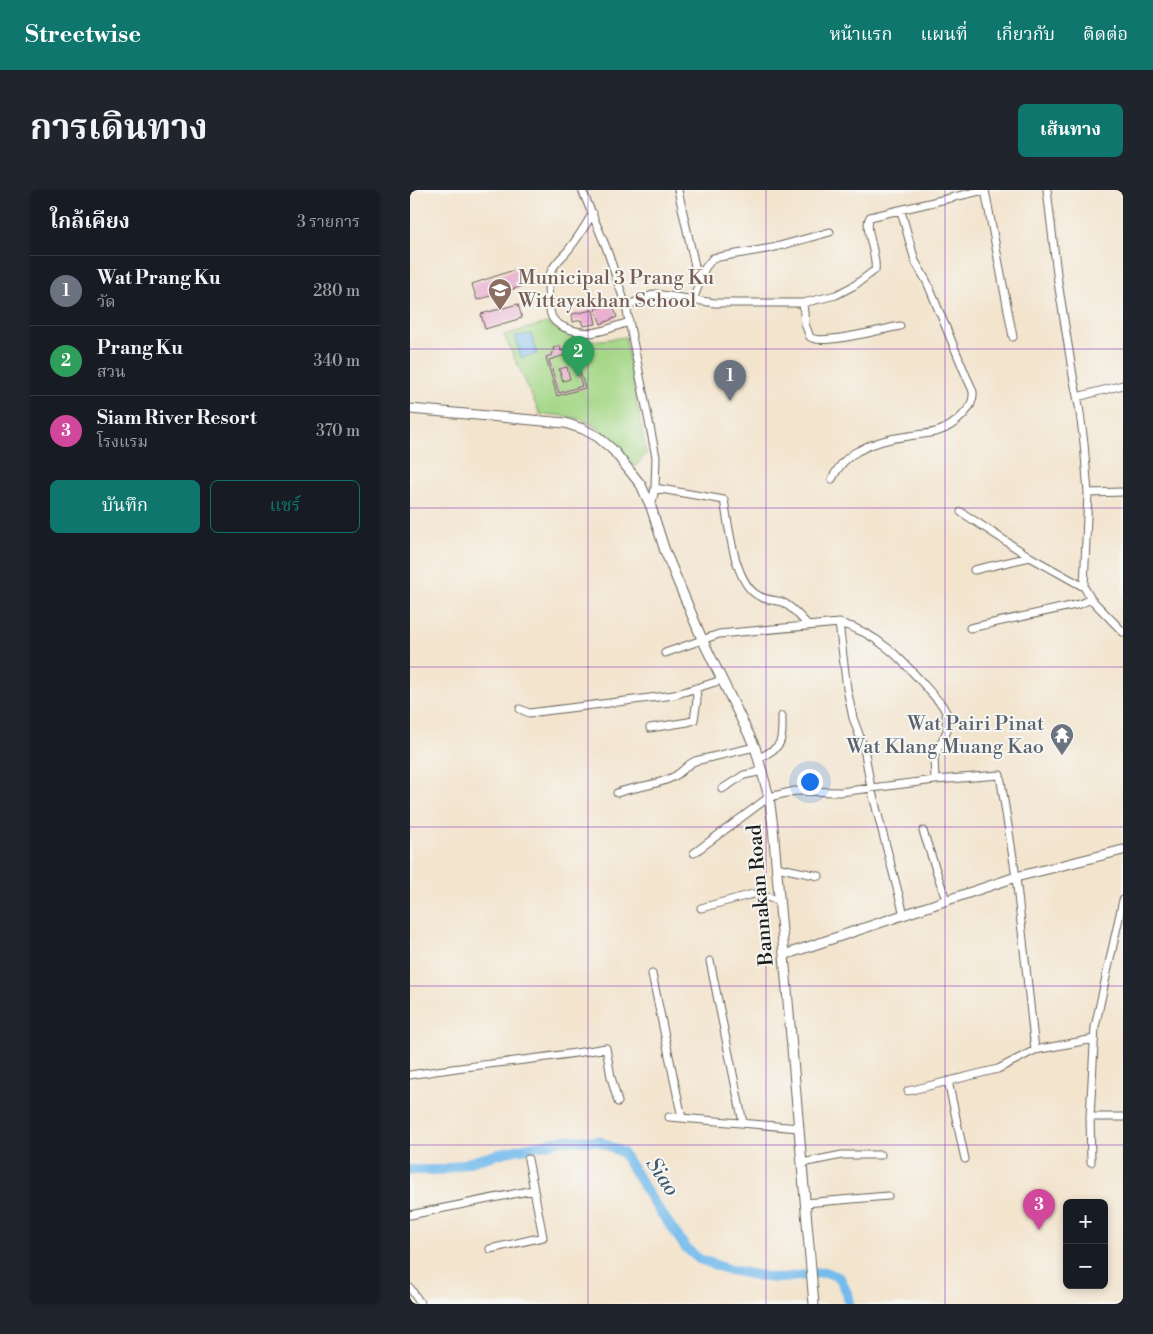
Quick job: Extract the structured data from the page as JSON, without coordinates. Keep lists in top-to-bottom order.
{
  "streets": {
    "street": ["Bannakan Road"]
  },
  "water": ["Siao"],
  "places": {
    "school or university": ["Municipal 3 Prang Ku Wittayakhan School"],
    "temple": ["Wat Pairi Pinat Wat Klang Muang Kao"]
  },
  "page": {
    "header": "Streetwise",
    "nav": [
      "หน้าแรก",
      "แผนที่",
      "เกี่ยวกับ",
      "ติดต่อ"
    ],
    "title": "การเดินทาง",
    "buttons": [
      "เส้นทาง",
      ["บันทึก", "แชร์"]
    ],
    "heading": ["ใกล้เคียง", "3 รายการ"],
    "list": [
      {
        "mark": "1",
        "name": "Wat Prang Ku",
        "note": "วัด",
        "value": "280 m"
      },
      {
        "mark": "2",
        "name": "Prang Ku",
        "note": "สวน",
        "value": "340 m"
      },
      {
        "mark": "3",
        "name": "Siam River Resort",
        "note": "โรงแรม",
        "value": "370 m"
      }
    ],
    "pins": ["2", "1", "3"],
    "map_buttons": ["+", "−"]
  }
}
